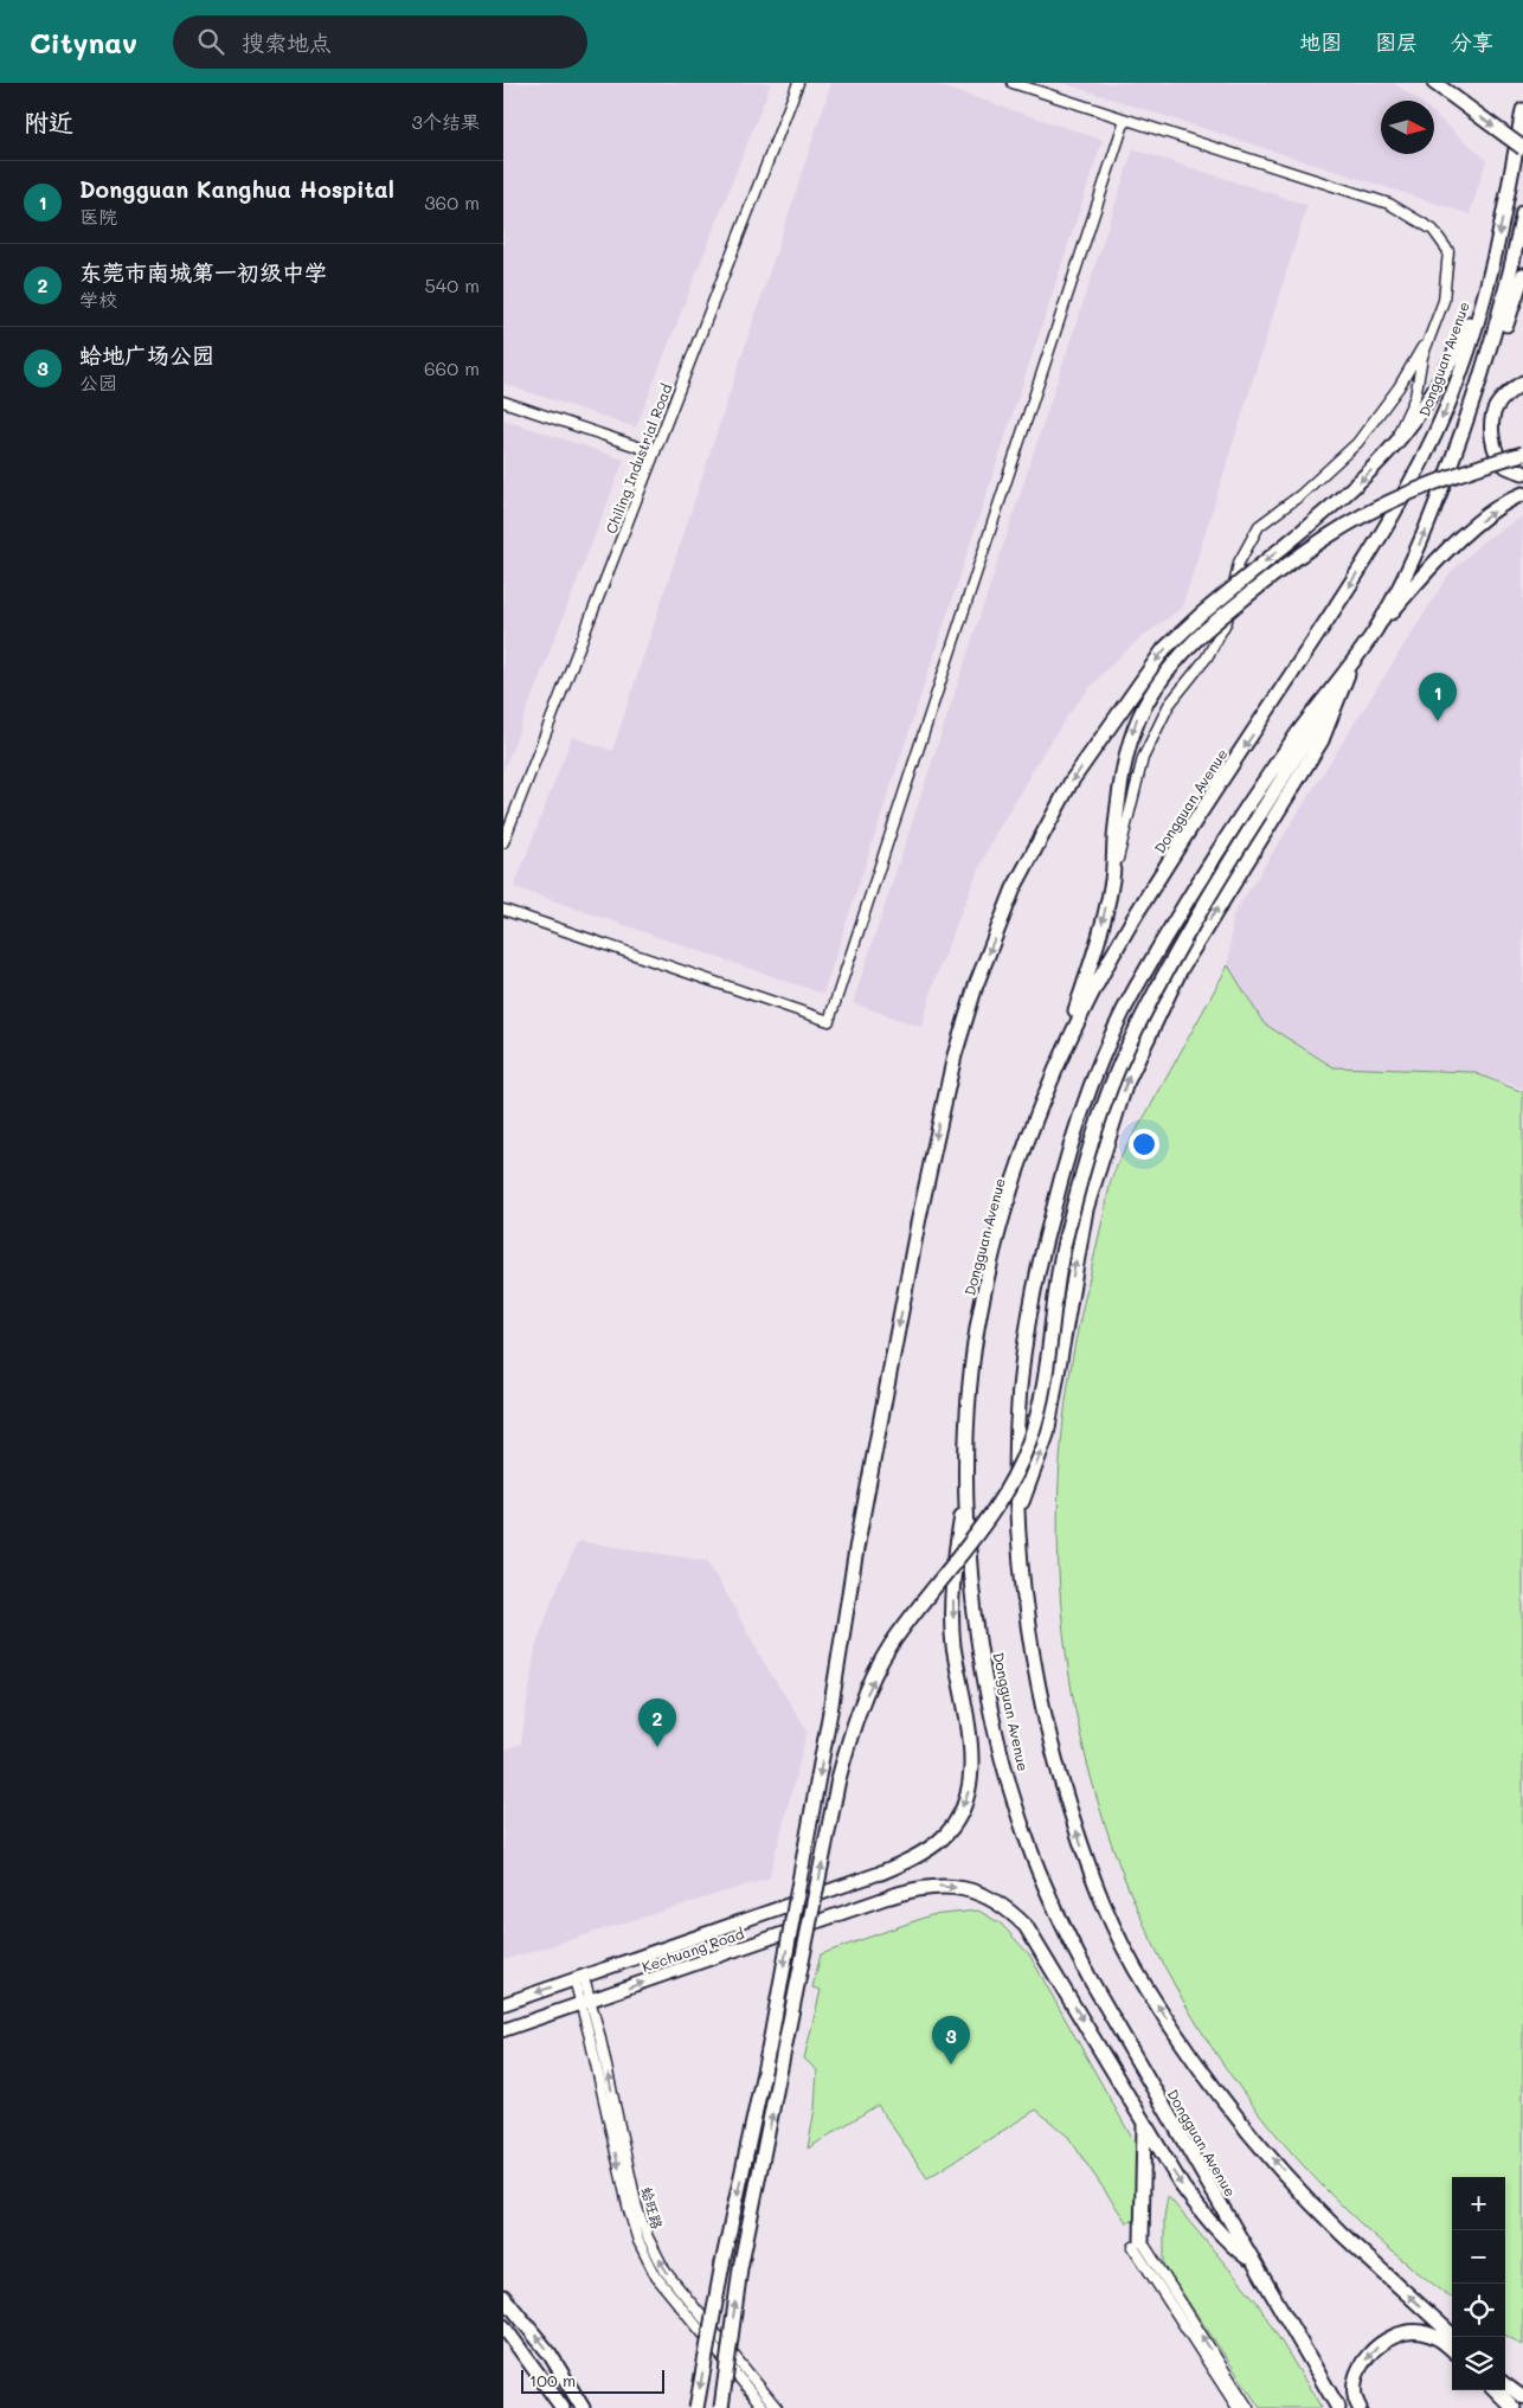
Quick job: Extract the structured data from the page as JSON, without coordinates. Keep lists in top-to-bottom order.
{
  "streets": {
    "highway": ["Dongguan Avenue"],
    "main road": ["Kechuang Road"],
    "street": ["Chiling Industrial Road", "蛤旺路"]
  },
  "crossings": [
    ["Kechuang Road", "蛤旺路"]
  ],
  "scale_bar": "100 m",
  "north": "right",
  "page": {
    "header": "Citynav",
    "search": "搜索地点",
    "nav": ["地图", "图层", "分享"],
    "heading": ["附近", "3个结果"],
    "list": [
      {
        "mark": "1",
        "name": "Dongguan Kanghua Hospital",
        "note": "医院",
        "value": "360 m"
      },
      {
        "mark": "2",
        "name": "东莞市南城第一初级中学",
        "note": "学校",
        "value": "540 m"
      },
      {
        "mark": "3",
        "name": "蛤地广场公园",
        "note": "公园",
        "value": "660 m"
      }
    ],
    "pins": ["1", "2", "3"],
    "map_buttons": ["+", "−"],
    "scale": "100 m"
  }
}
